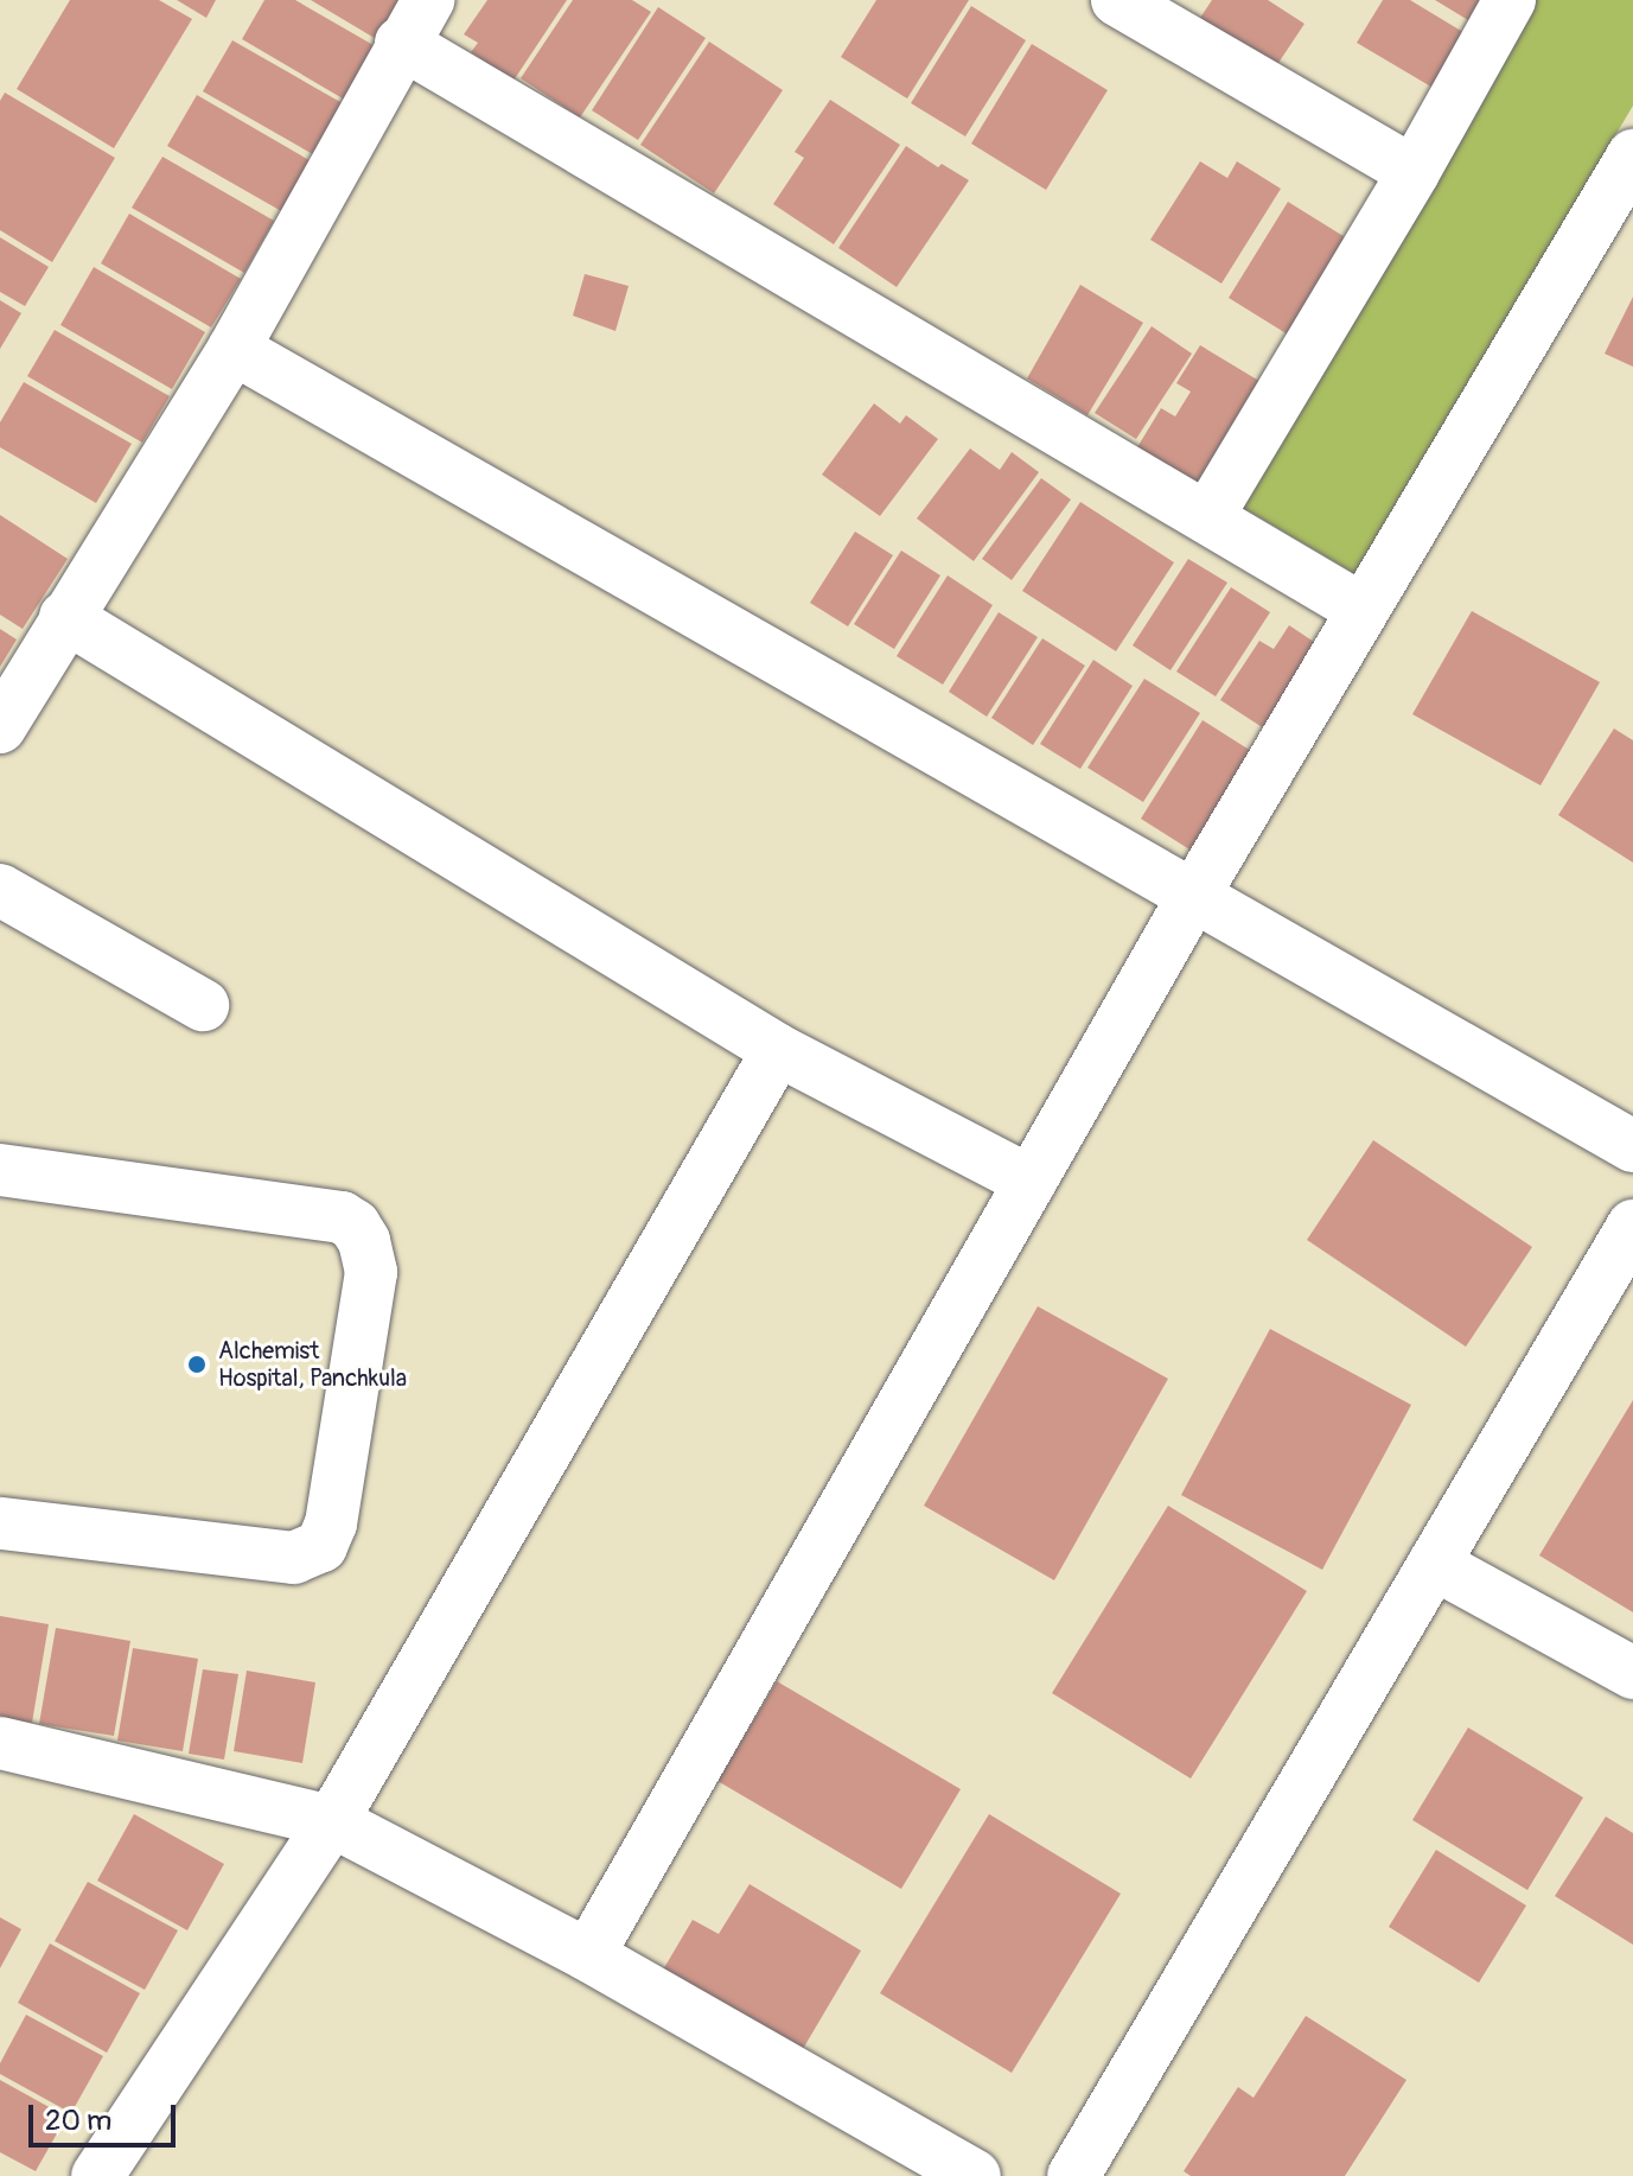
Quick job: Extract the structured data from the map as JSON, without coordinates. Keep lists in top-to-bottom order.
{
  "places": ["Alchemist Hospital, Panchkula"],
  "scale_bar": "20 m"
}
